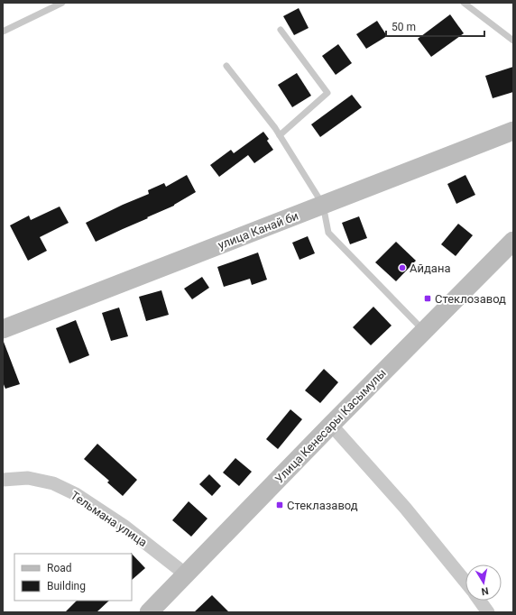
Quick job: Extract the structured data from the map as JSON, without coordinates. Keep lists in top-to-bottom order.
{
  "streets": {
    "main road": ["улица Канай би", "Улица Кенесары Касымулы"],
    "street": ["Тельмана улица"]
  },
  "crossings": [
    ["Улица Кенесары Касымулы", "Тельмана улица"]
  ],
  "places": {
    "other": ["Айдана"],
    "transit": ["Стеклозавод", "Стеклазавод"]
  },
  "legend": ["Road", "Building"],
  "scale_bar": "50 m",
  "north": "bottom"
}
